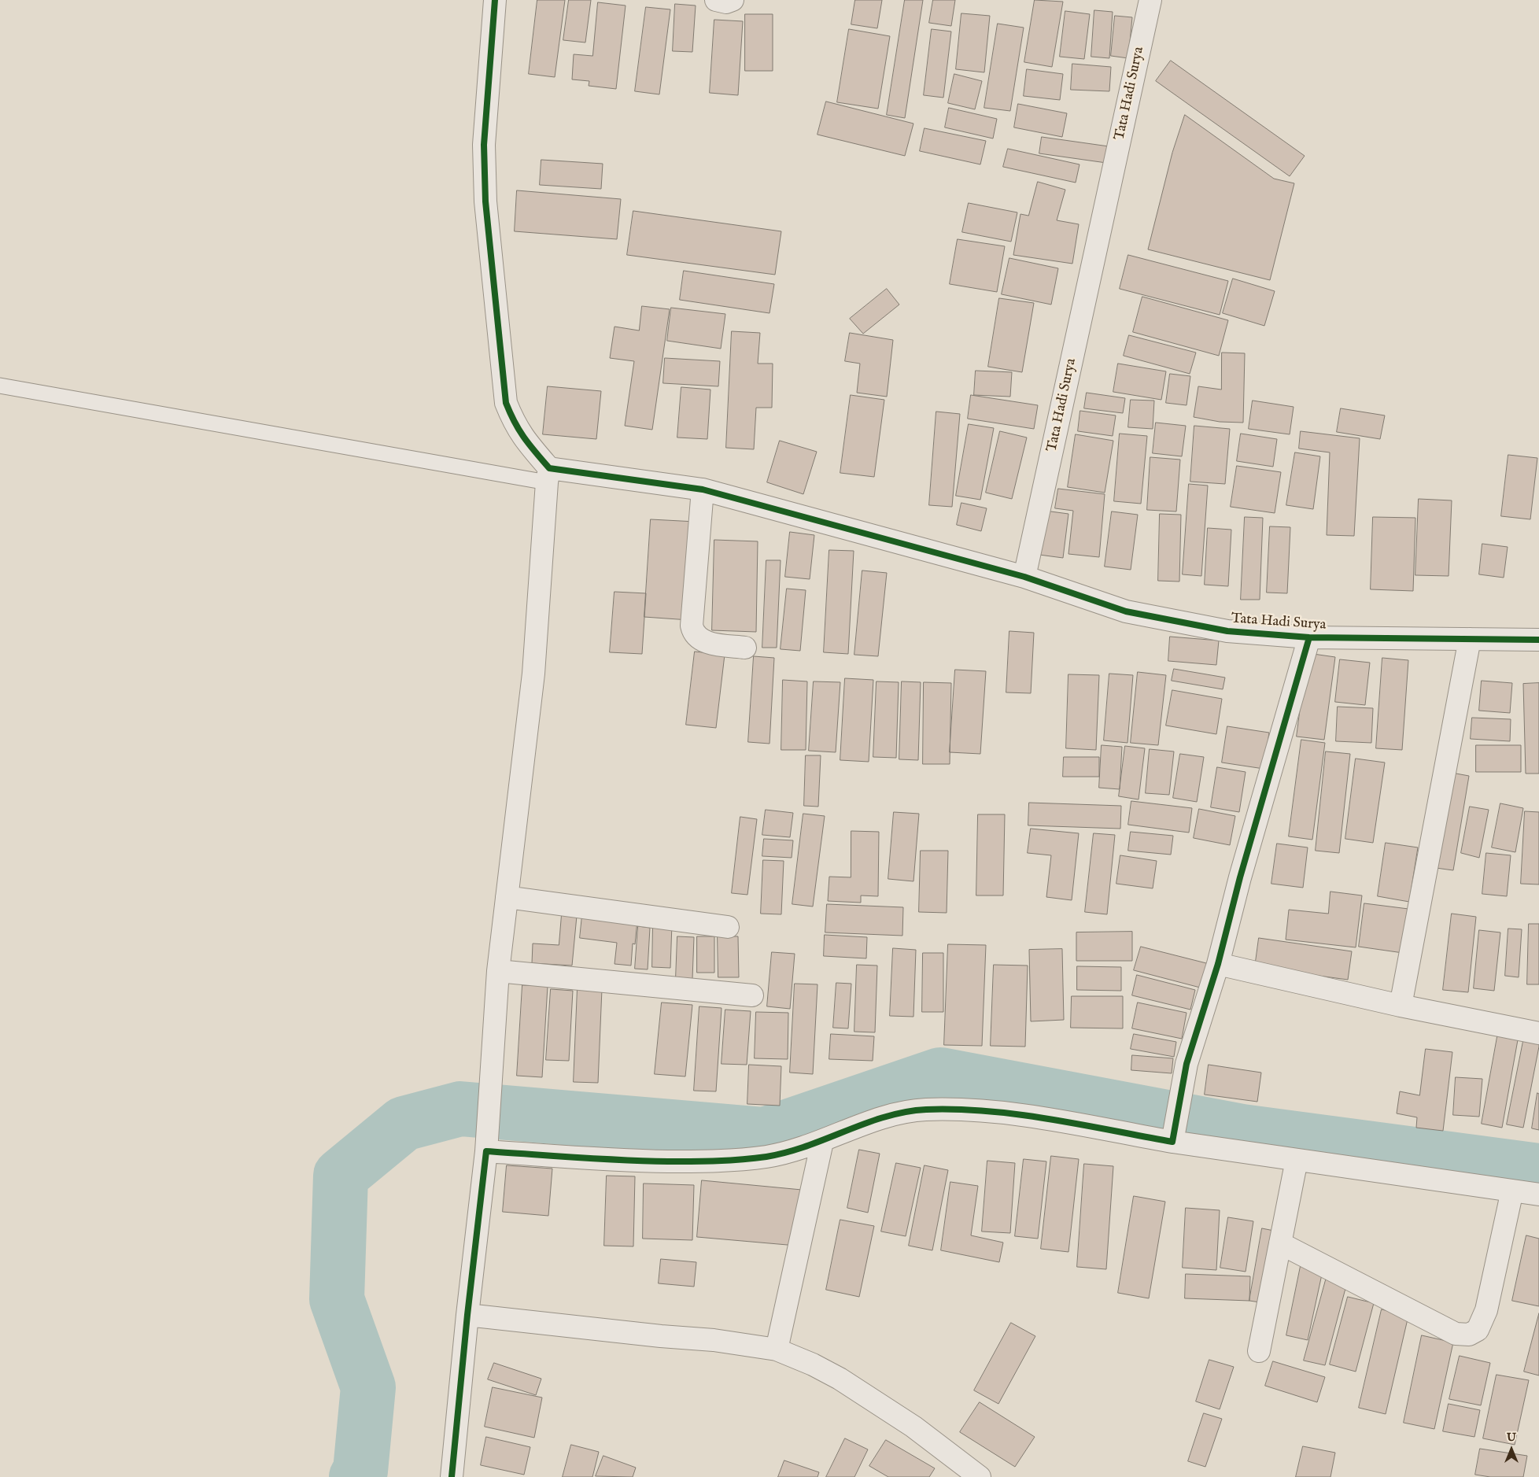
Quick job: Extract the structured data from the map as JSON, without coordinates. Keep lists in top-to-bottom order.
{
  "streets": {
    "street": ["Tata Hadi Surya"]
  },
  "north": "top"
}
